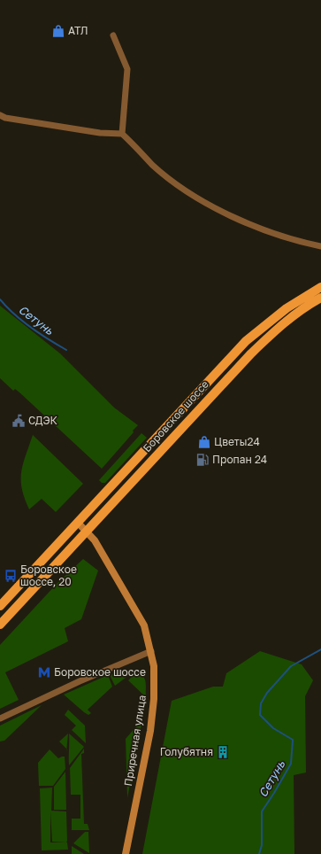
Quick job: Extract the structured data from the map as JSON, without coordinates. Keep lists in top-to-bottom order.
{
  "streets": {
    "main road": ["Боровское шоссе"],
    "street": ["Приречная улица"]
  },
  "crossings": [
    ["Боровское шоссе", "Приречная улица"]
  ],
  "water": ["Сетунь"],
  "places": {
    "shop": ["АТЛ", "Цветы24"],
    "public building": ["СДЭК"],
    "fuel station": ["Пропан 24"],
    "bus stop": ["Боровское шоссе, 20"],
    "metro station": ["Боровское шоссе"],
    "building": ["Голубятня"]
  }
}
